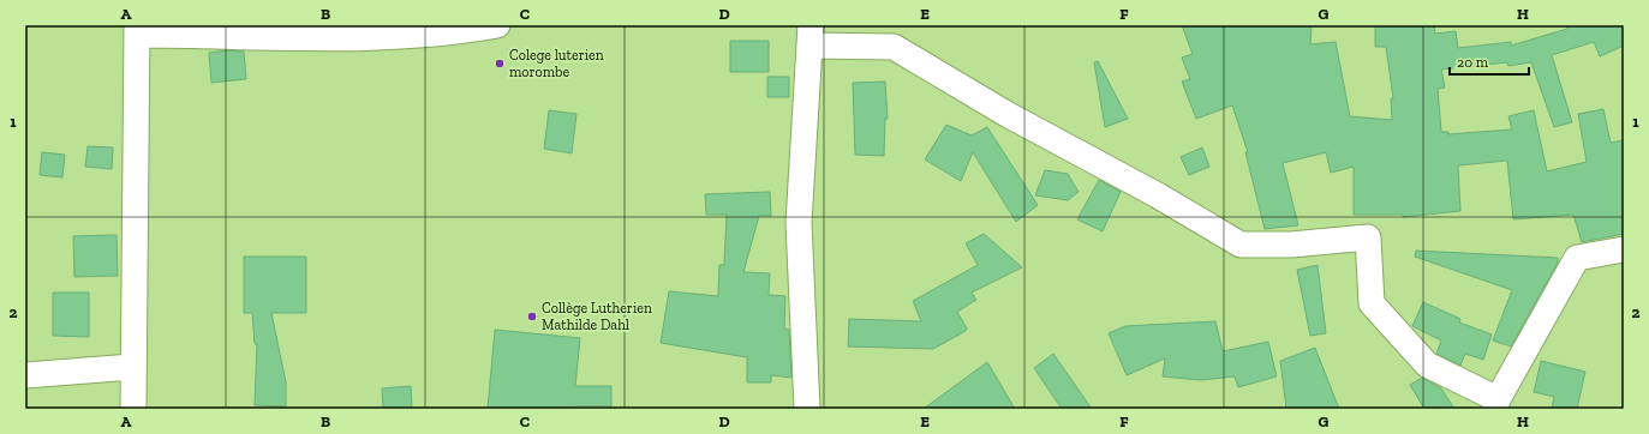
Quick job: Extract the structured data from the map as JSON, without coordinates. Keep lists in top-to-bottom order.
{
  "places": ["Colege luterien morombe", "Collège Lutherien Mathilde Dahl"],
  "scale_bar": "20 m",
  "grid": {
    "columns": [
      "A",
      "B",
      "C",
      "D",
      "E",
      "F",
      "G",
      "H"
    ],
    "rows": ["1", "2"]
  }
}
